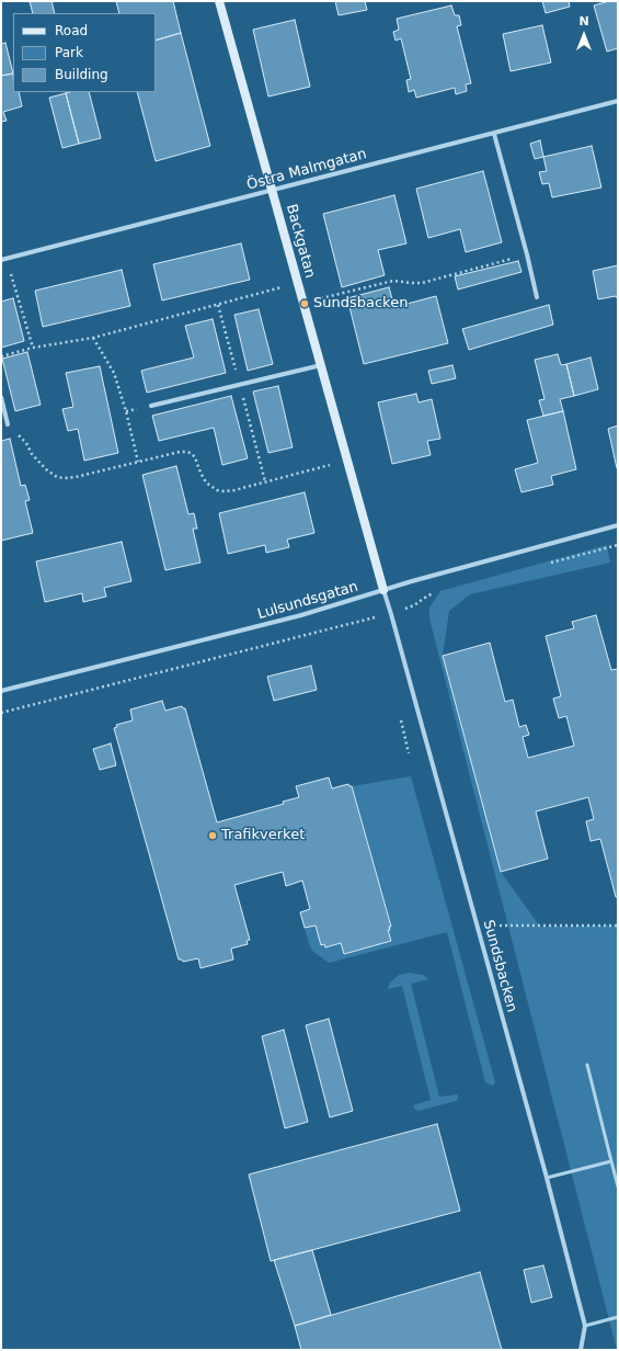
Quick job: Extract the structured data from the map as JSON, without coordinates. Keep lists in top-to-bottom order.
{
  "streets": {
    "street": [
      "Östra Malmgatan",
      "Backgatan",
      "Lulsundsgatan",
      "Sundsbacken"
    ]
  },
  "crossings": [
    ["Östra Malmgatan", "Backgatan"],
    ["Backgatan", "Lulsundsgatan"],
    ["Backgatan", "Sundsbacken"],
    ["Lulsundsgatan", "Sundsbacken"]
  ],
  "places": ["Sundsbacken", "Trafikverket"],
  "legend": ["Road", "Park", "Building"],
  "north": "top"
}
